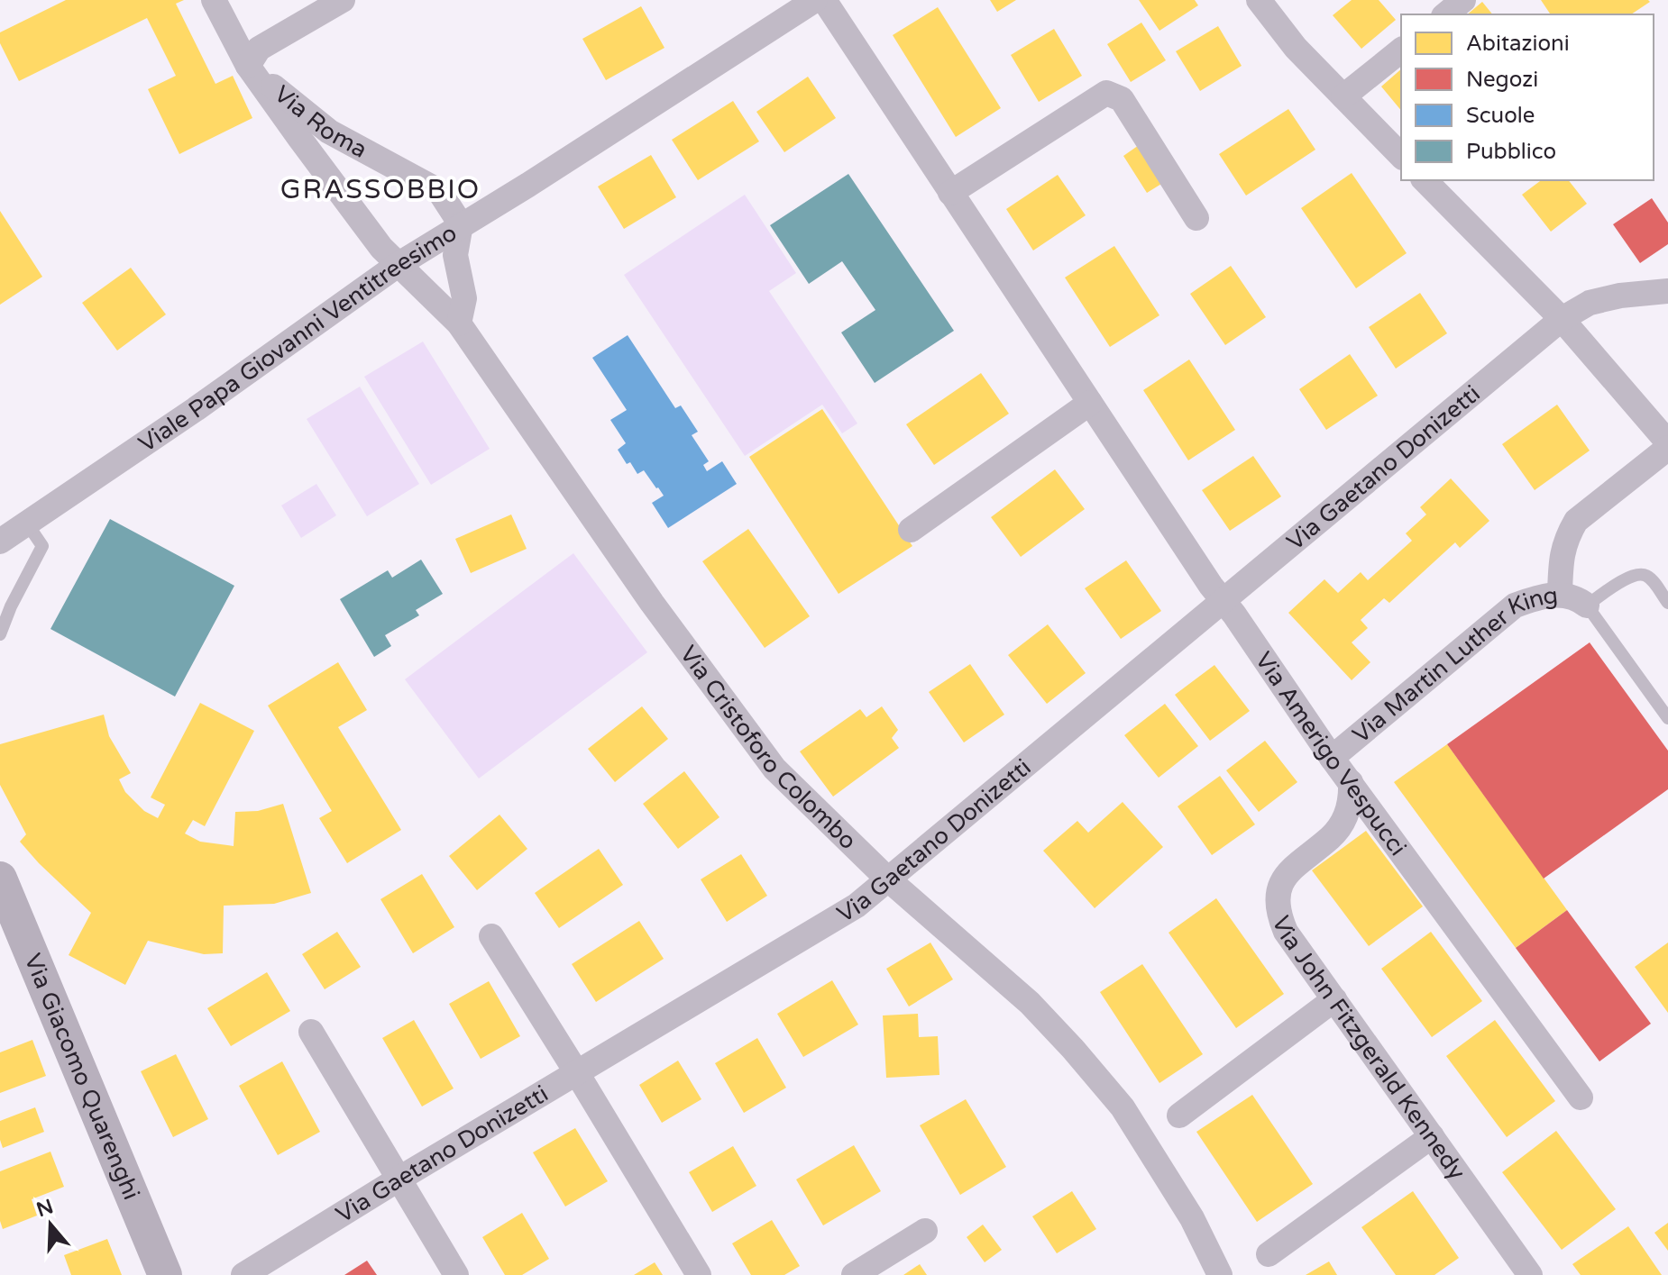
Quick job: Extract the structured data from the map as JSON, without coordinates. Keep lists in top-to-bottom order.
{
  "streets": {
    "street": [
      "Via Roma",
      "Viale Papa Giovanni Ventitreesimo",
      "Via Gaetano Donizetti",
      "Via Martin Luther King",
      "Via Cristoforo Colombo",
      "Via Amerigo Vespucci",
      "Via John Fitzgerald Kennedy",
      "Via Giacomo Quarenghi"
    ]
  },
  "crossings": [
    ["Via Roma", "Viale Papa Giovanni Ventitreesimo"],
    ["Via Roma", "Via Cristoforo Colombo"],
    ["Viale Papa Giovanni Ventitreesimo", "Via Cristoforo Colombo"],
    ["Via Gaetano Donizetti", "Via Cristoforo Colombo"],
    ["Via Gaetano Donizetti", "Via Amerigo Vespucci"],
    ["Via Martin Luther King", "Via Amerigo Vespucci"],
    ["Via Amerigo Vespucci", "Via John Fitzgerald Kennedy"]
  ],
  "districts": ["GRASSOBBIO"],
  "legend": [
    "Abitazioni",
    "Negozi",
    "Scuole",
    "Pubblico"
  ],
  "north": "top"
}
